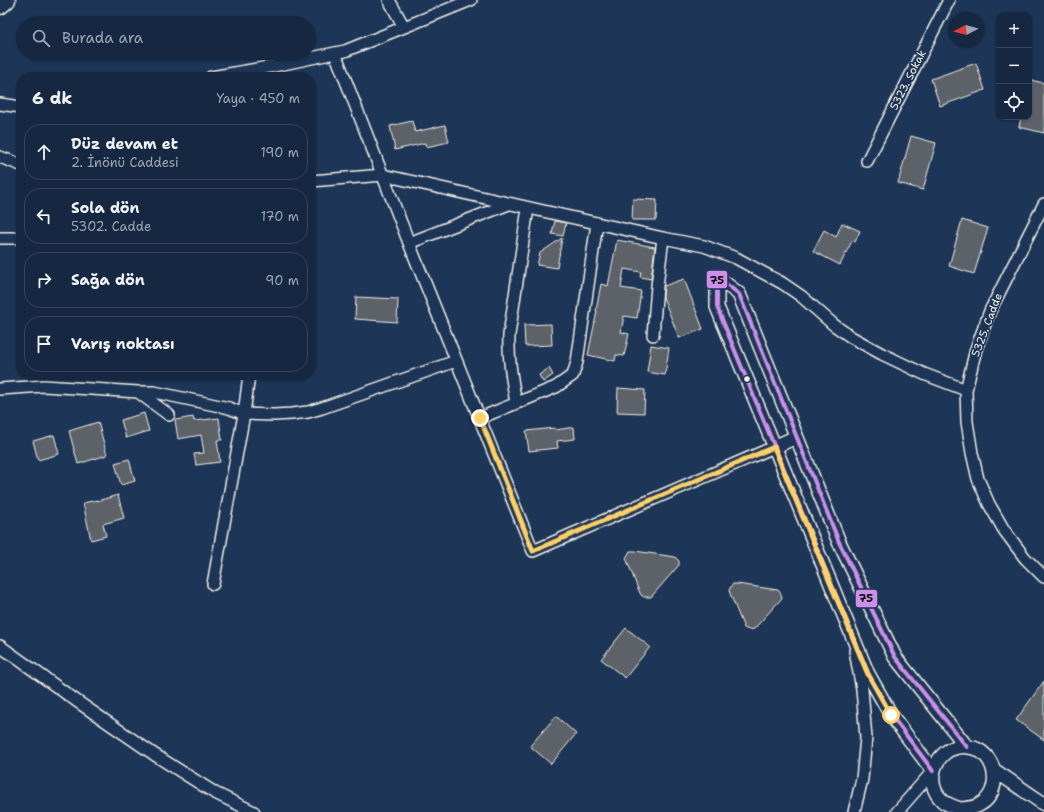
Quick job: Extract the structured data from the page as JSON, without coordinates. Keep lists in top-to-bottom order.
{
  "streets": {
    "street": ["5323. Sokak", "5325. Cadde"]
  },
  "lines": ["transit line 75"],
  "north": "left",
  "page": {
    "map_buttons": ["+", "−"],
    "search": "Burada ara",
    "heading": ["6 dk", "Yaya · 450 m"],
    "list": [
      ["Düz devam et", "2. İnönü Caddesi", "190 m"],
      ["Sola dön", "5302. Cadde", "170 m"],
      ["Sağa dön", "90 m"],
      "Varış noktası"
    ]
  }
}
